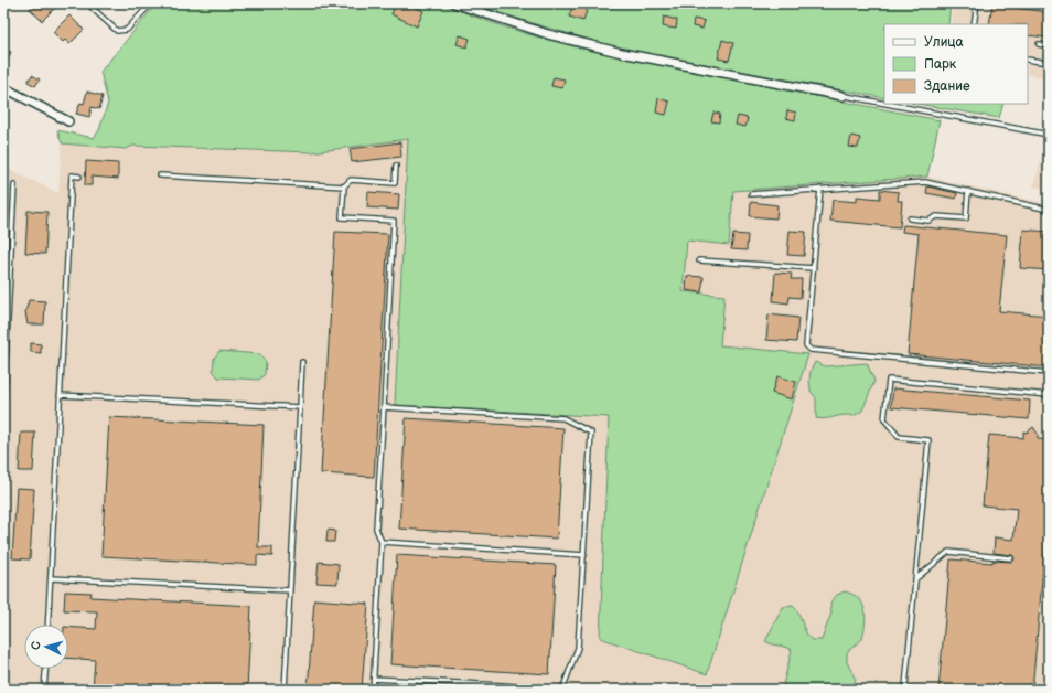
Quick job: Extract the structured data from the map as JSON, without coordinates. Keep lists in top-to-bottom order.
{
  "legend": ["Улица", "Парк", "Здание"],
  "north": "left"
}
